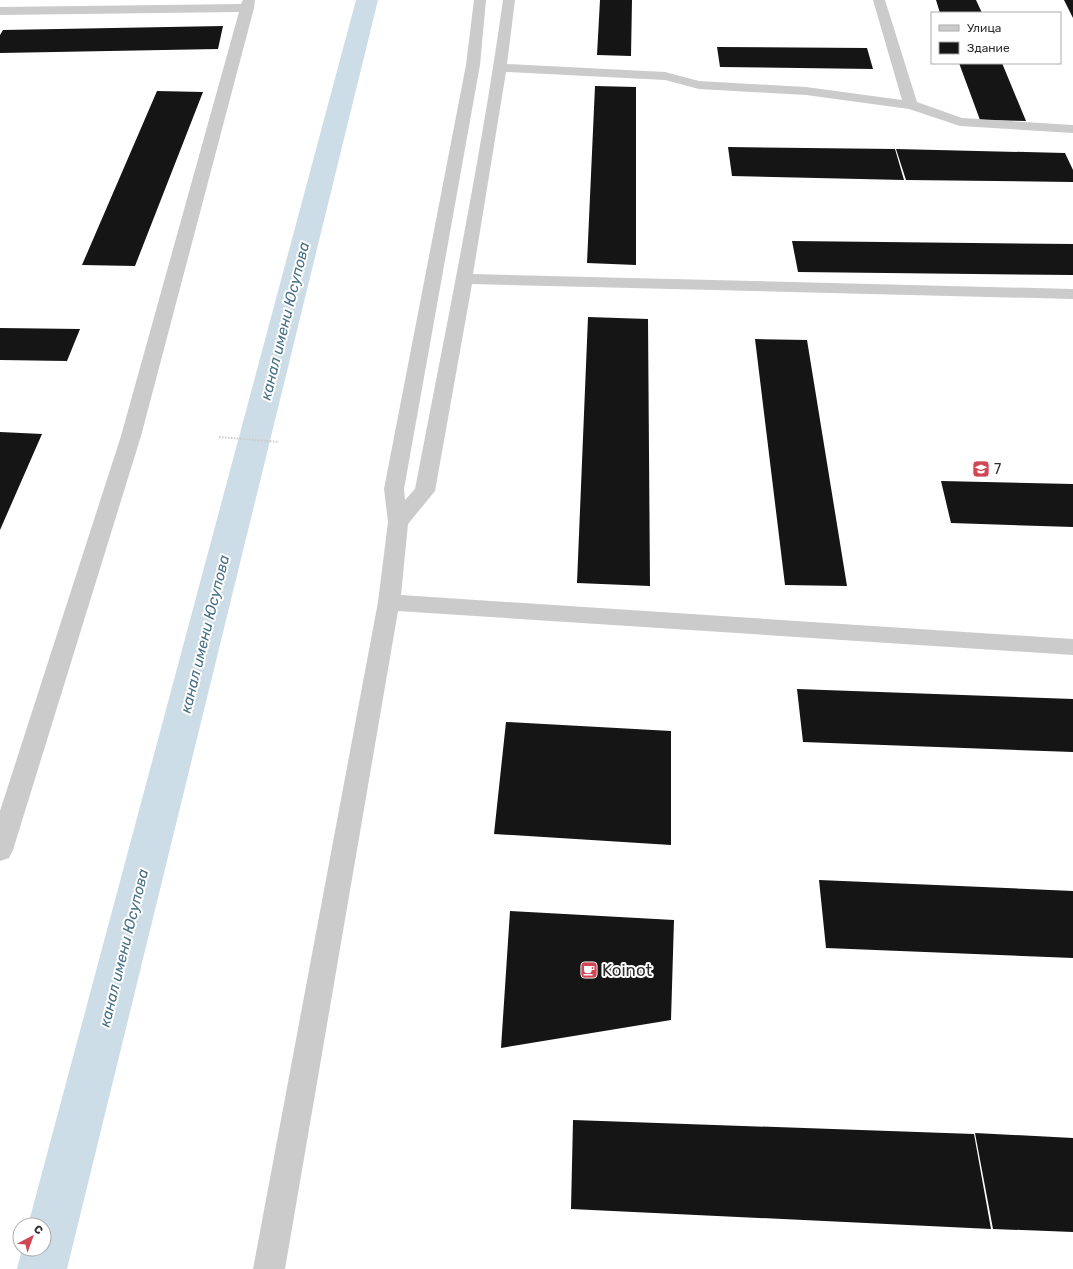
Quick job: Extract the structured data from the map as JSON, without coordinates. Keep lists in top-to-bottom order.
{
  "water": ["канал имени Юсупова"],
  "places": {
    "school or university": ["7"],
    "cafe": ["Koinot"]
  },
  "legend": ["Улица", "Здание"],
  "north": "top right"
}
